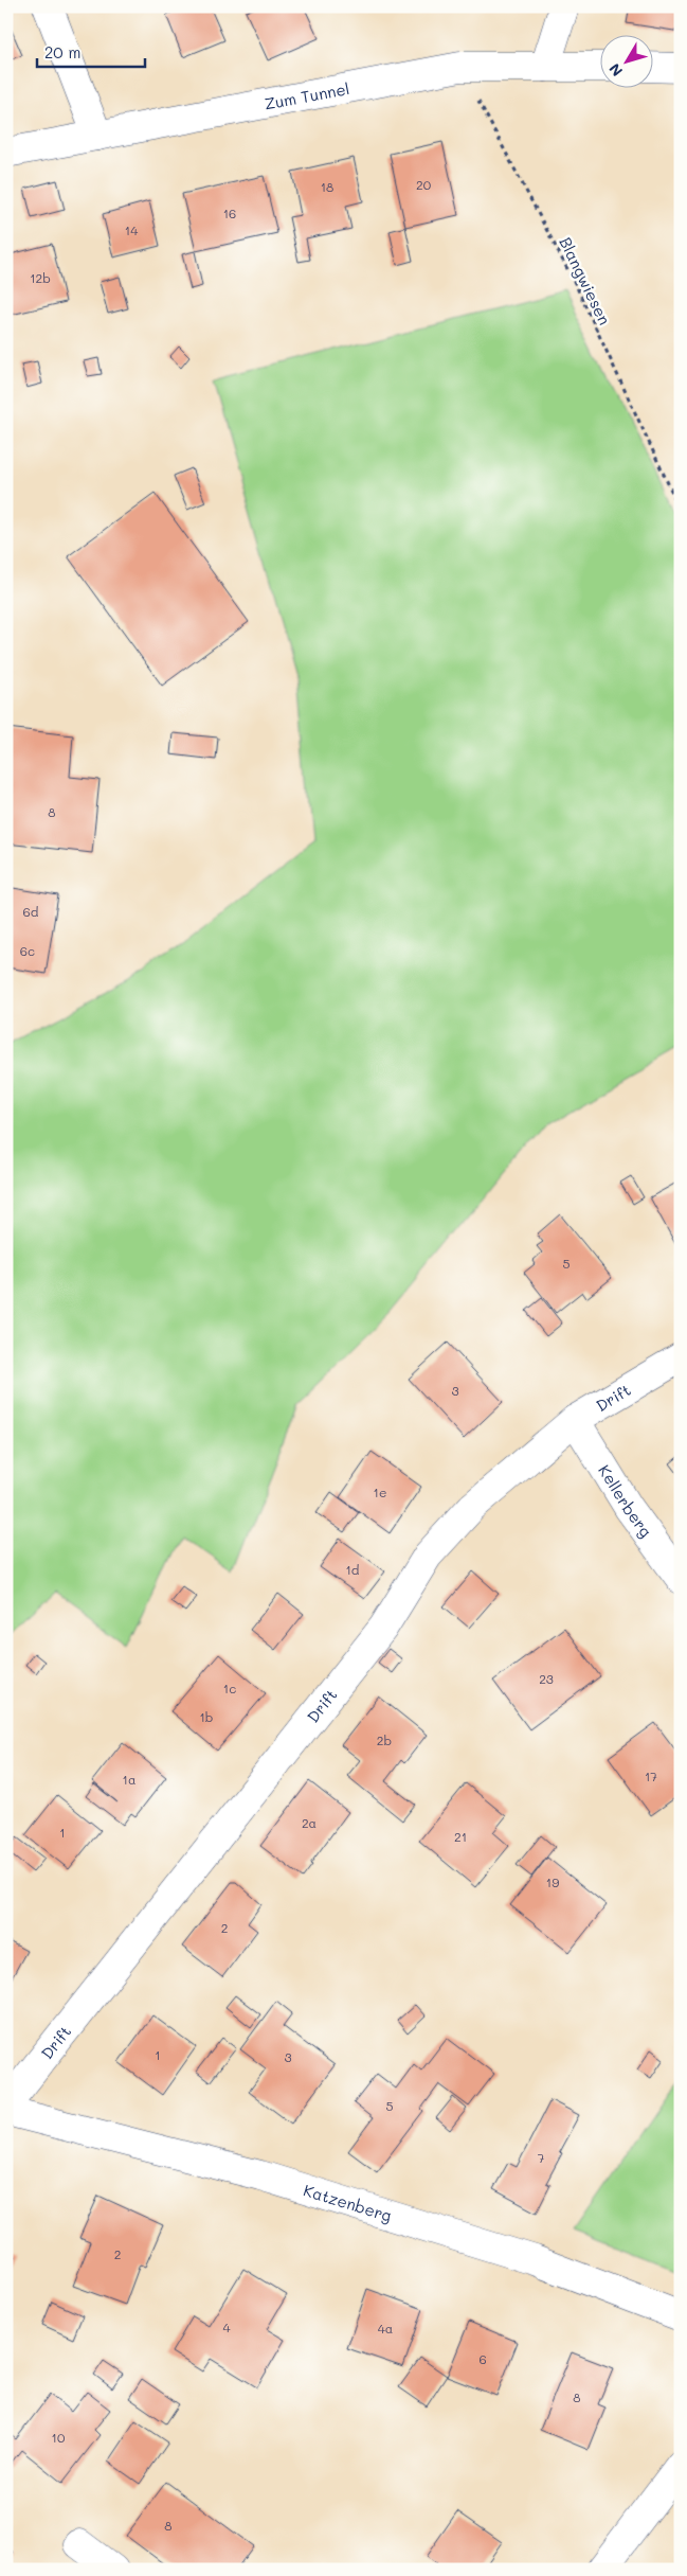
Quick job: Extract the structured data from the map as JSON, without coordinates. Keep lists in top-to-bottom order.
{
  "streets": {
    "street": [
      "Zum Tunnel",
      "Drift",
      "Kellerberg",
      "Katzenberg"
    ],
    "path": ["Blangwiesen"]
  },
  "crossings": [
    ["Zum Tunnel", "Blangwiesen"],
    ["Drift", "Kellerberg"]
  ],
  "house_numbers": [
    "20",
    "18",
    "16",
    "14",
    "12b",
    "8",
    "6d",
    "6c",
    "5",
    "3",
    "1e",
    "1d",
    "23",
    "1c",
    "1b",
    "2b",
    "17",
    "1a",
    "2a",
    "1",
    "21",
    "19",
    "2",
    "1",
    "3",
    "5",
    "7",
    "2",
    "4",
    "4a",
    "6",
    "8",
    "10",
    "8"
  ],
  "scale_bar": "20 m",
  "north": "bottom left"
}
